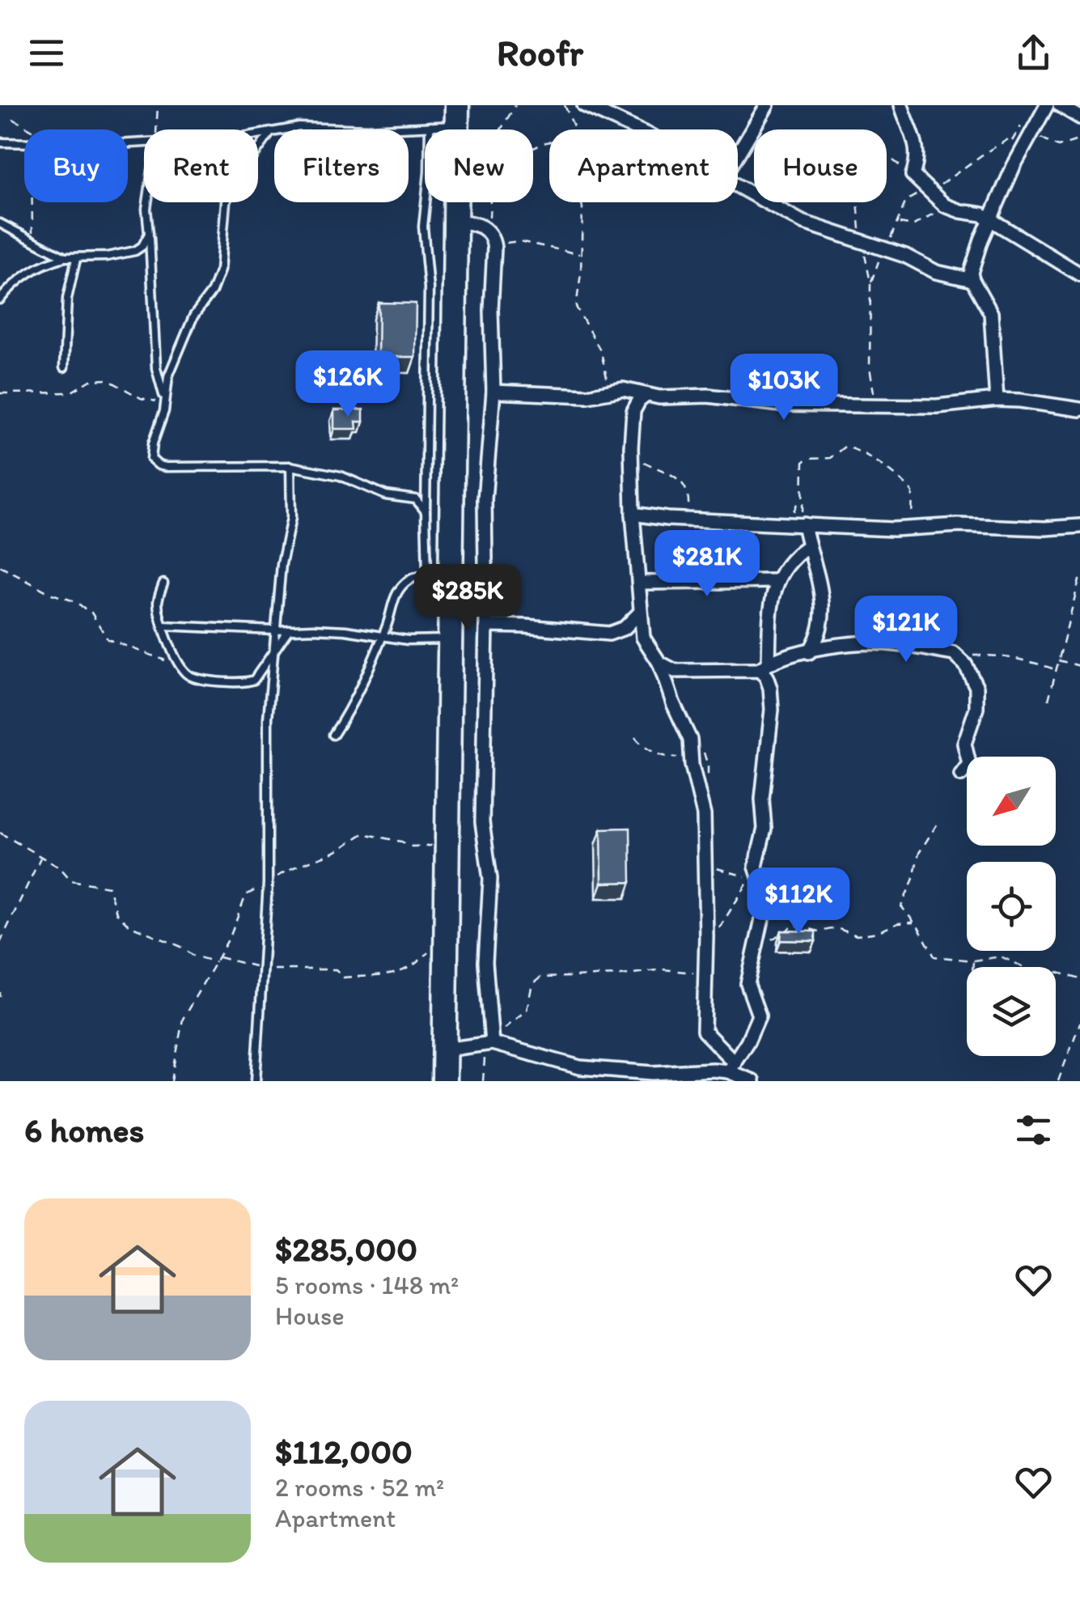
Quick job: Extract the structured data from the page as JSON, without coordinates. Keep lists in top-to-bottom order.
{
  "north": "bottom left",
  "page": {
    "header": "Roofr",
    "chip": [
      "Buy",
      "Rent",
      "Filters",
      "New",
      "Apartment",
      "House"
    ],
    "price": [
      "$126K",
      "$103K",
      "$281K",
      "$285K",
      "$121K",
      "$112K"
    ],
    "heading": "6 homes",
    "list": [
      {
        "name": "$285,000",
        "note": "5 rooms · 148 m² · House"
      },
      {
        "name": "$112,000",
        "note": "2 rooms · 52 m² · Apartment"
      }
    ]
  }
}
